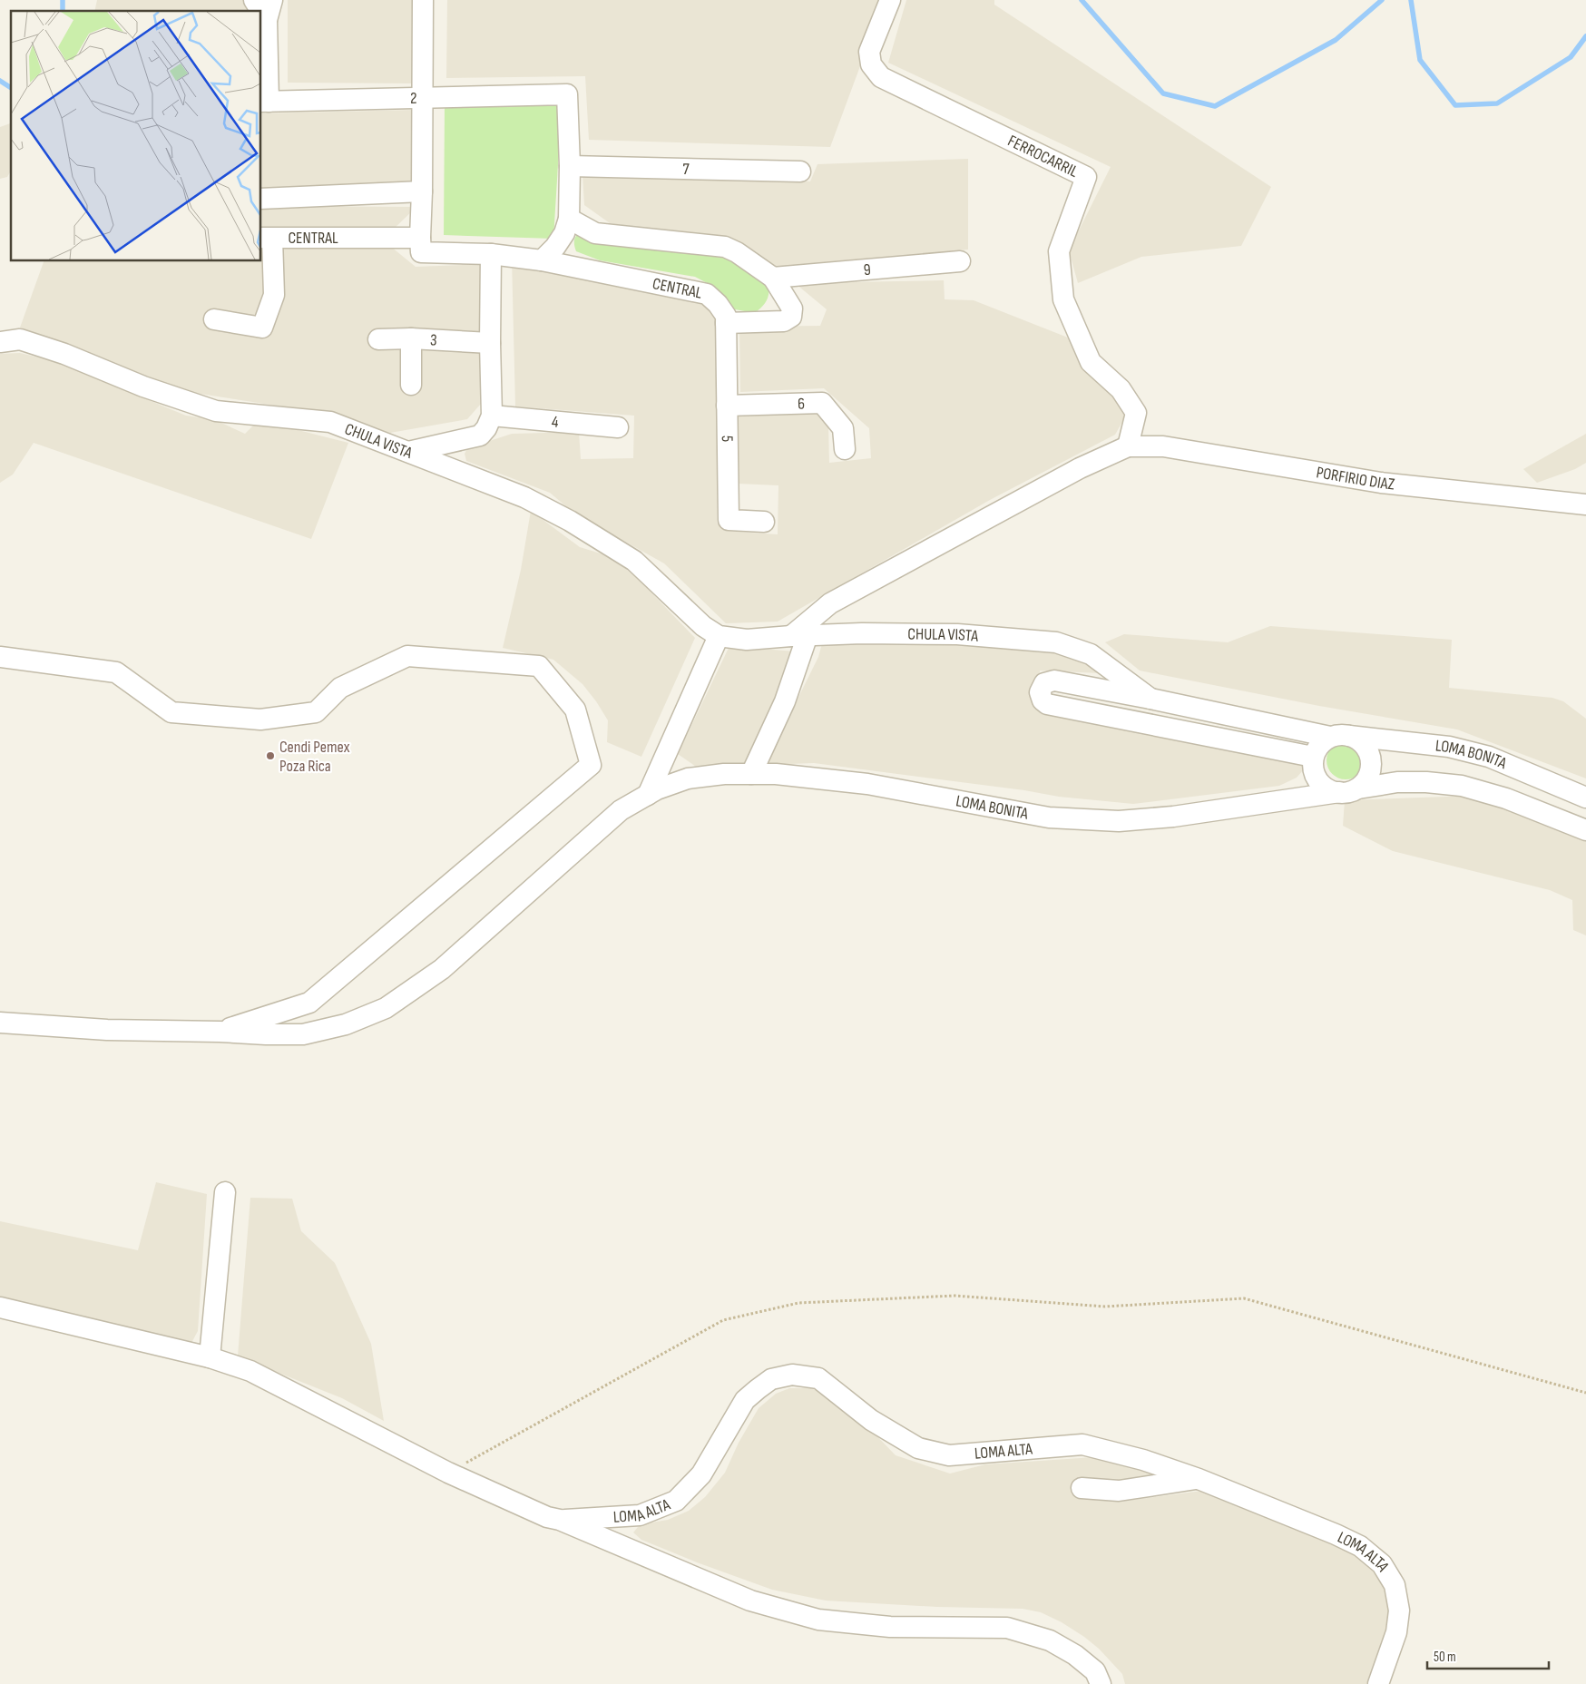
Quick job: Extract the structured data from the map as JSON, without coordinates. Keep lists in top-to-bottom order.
{
  "streets": {
    "street": [
      "2",
      "FERROCARRIL",
      "7",
      "CENTRAL",
      "9",
      "3",
      "6",
      "4",
      "5",
      "CHULA VISTA",
      "PORFIRIO DIAZ",
      "LOMA BONITA",
      "LOMA ALTA"
    ]
  },
  "crossings": [
    ["2", "7"],
    ["FERROCARRIL", "PORFIRIO DIAZ"],
    ["CENTRAL", "5"],
    ["6", "5"],
    ["CHULA VISTA", "LOMA BONITA"]
  ],
  "places": ["Cendi Pemex Poza Rica"],
  "scale_bar": "50 m"
}
